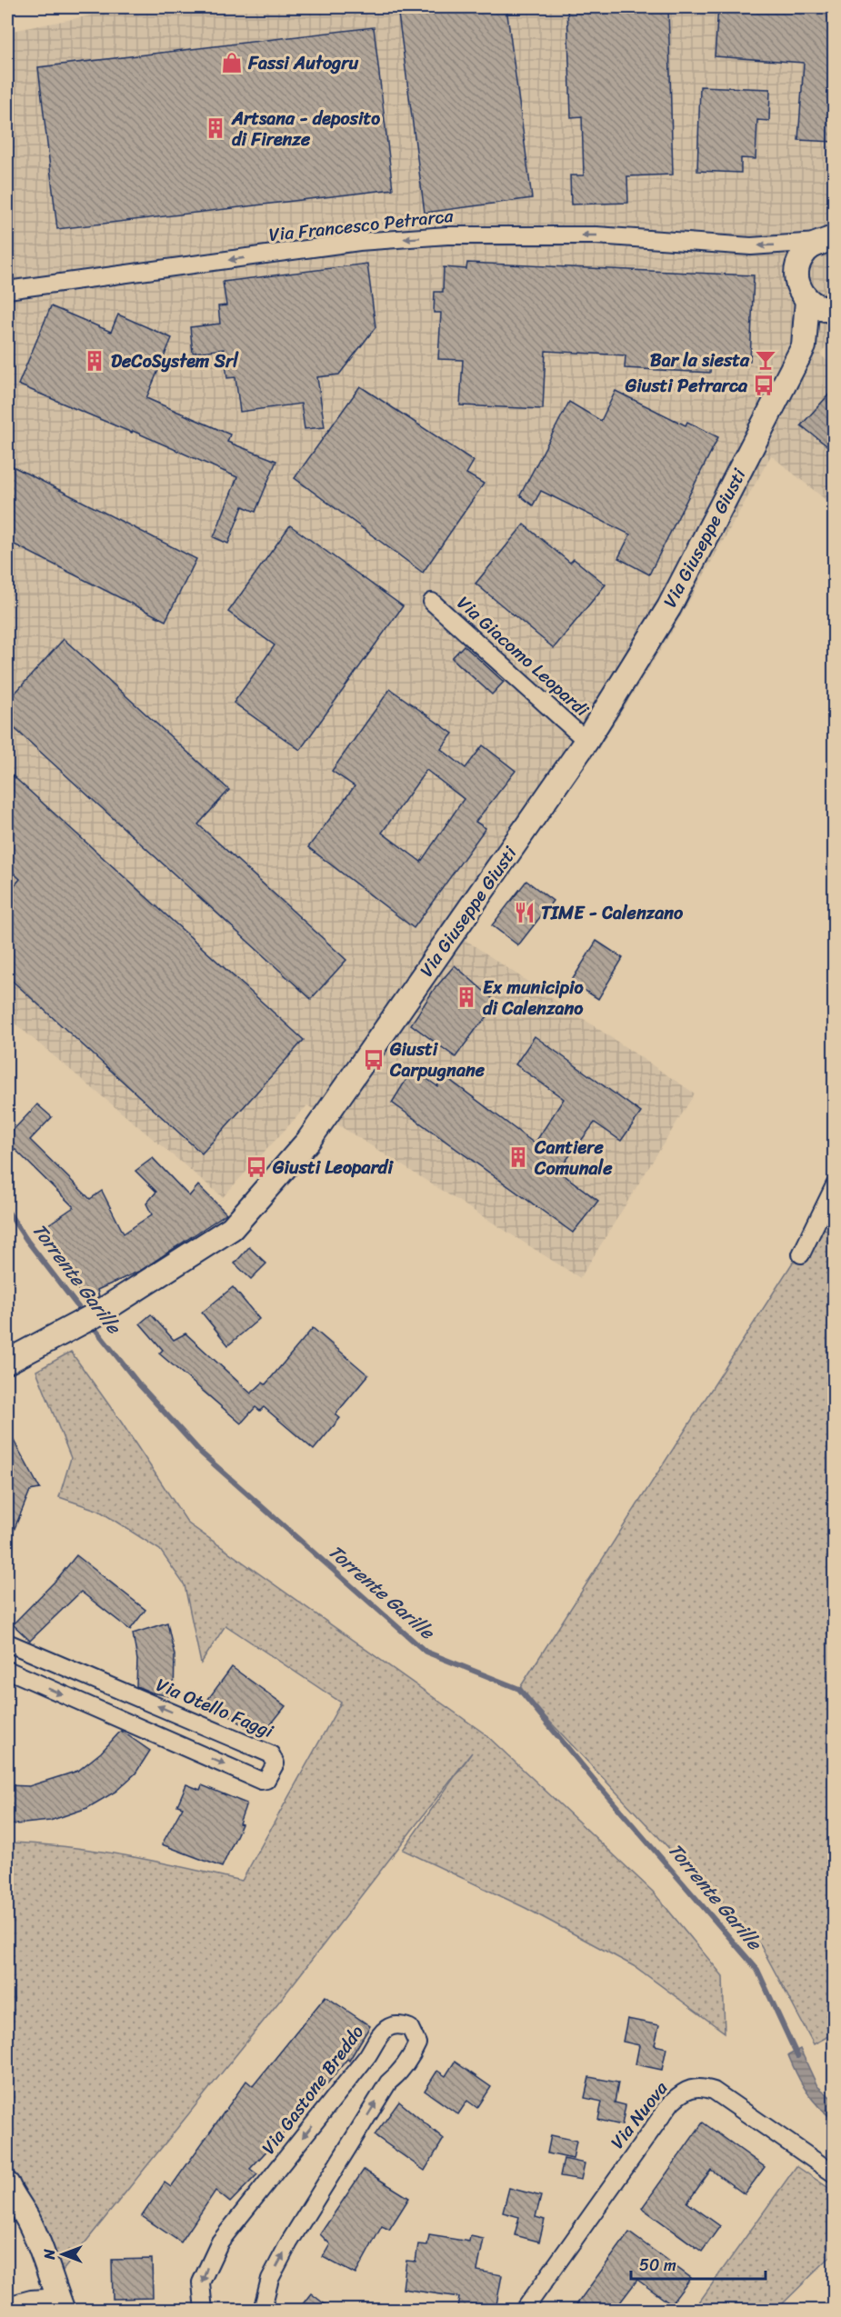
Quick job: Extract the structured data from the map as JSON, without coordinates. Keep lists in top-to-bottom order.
{
  "streets": {
    "street": [
      "Via Francesco Petrarca",
      "Via Giuseppe Giusti",
      "Via Giacomo Leopardi",
      "Via Otello Faggi",
      "Via Gastone Breddo",
      "Via Nuova"
    ]
  },
  "crossings": [
    ["Via Francesco Petrarca", "Via Giuseppe Giusti"],
    ["Via Giuseppe Giusti", "Via Giacomo Leopardi"]
  ],
  "one_way": ["Via Francesco Petrarca"],
  "water": ["Torrente Garille"],
  "places": {
    "shop": ["Fassi Autogru"],
    "building": [
      "Artsana - deposito di Firenze",
      "DeCoSystem Srl",
      "Ex municipio di Calenzano",
      "Cantiere Comunale"
    ],
    "bar": ["Bar la siesta"],
    "bus stop": ["Giusti Petrarca", "Giusti Carpugnane", "Giusti Leopardi"],
    "restaurant": ["TIME - Calenzano"]
  },
  "scale_bar": "50 m",
  "north": "left"
}
